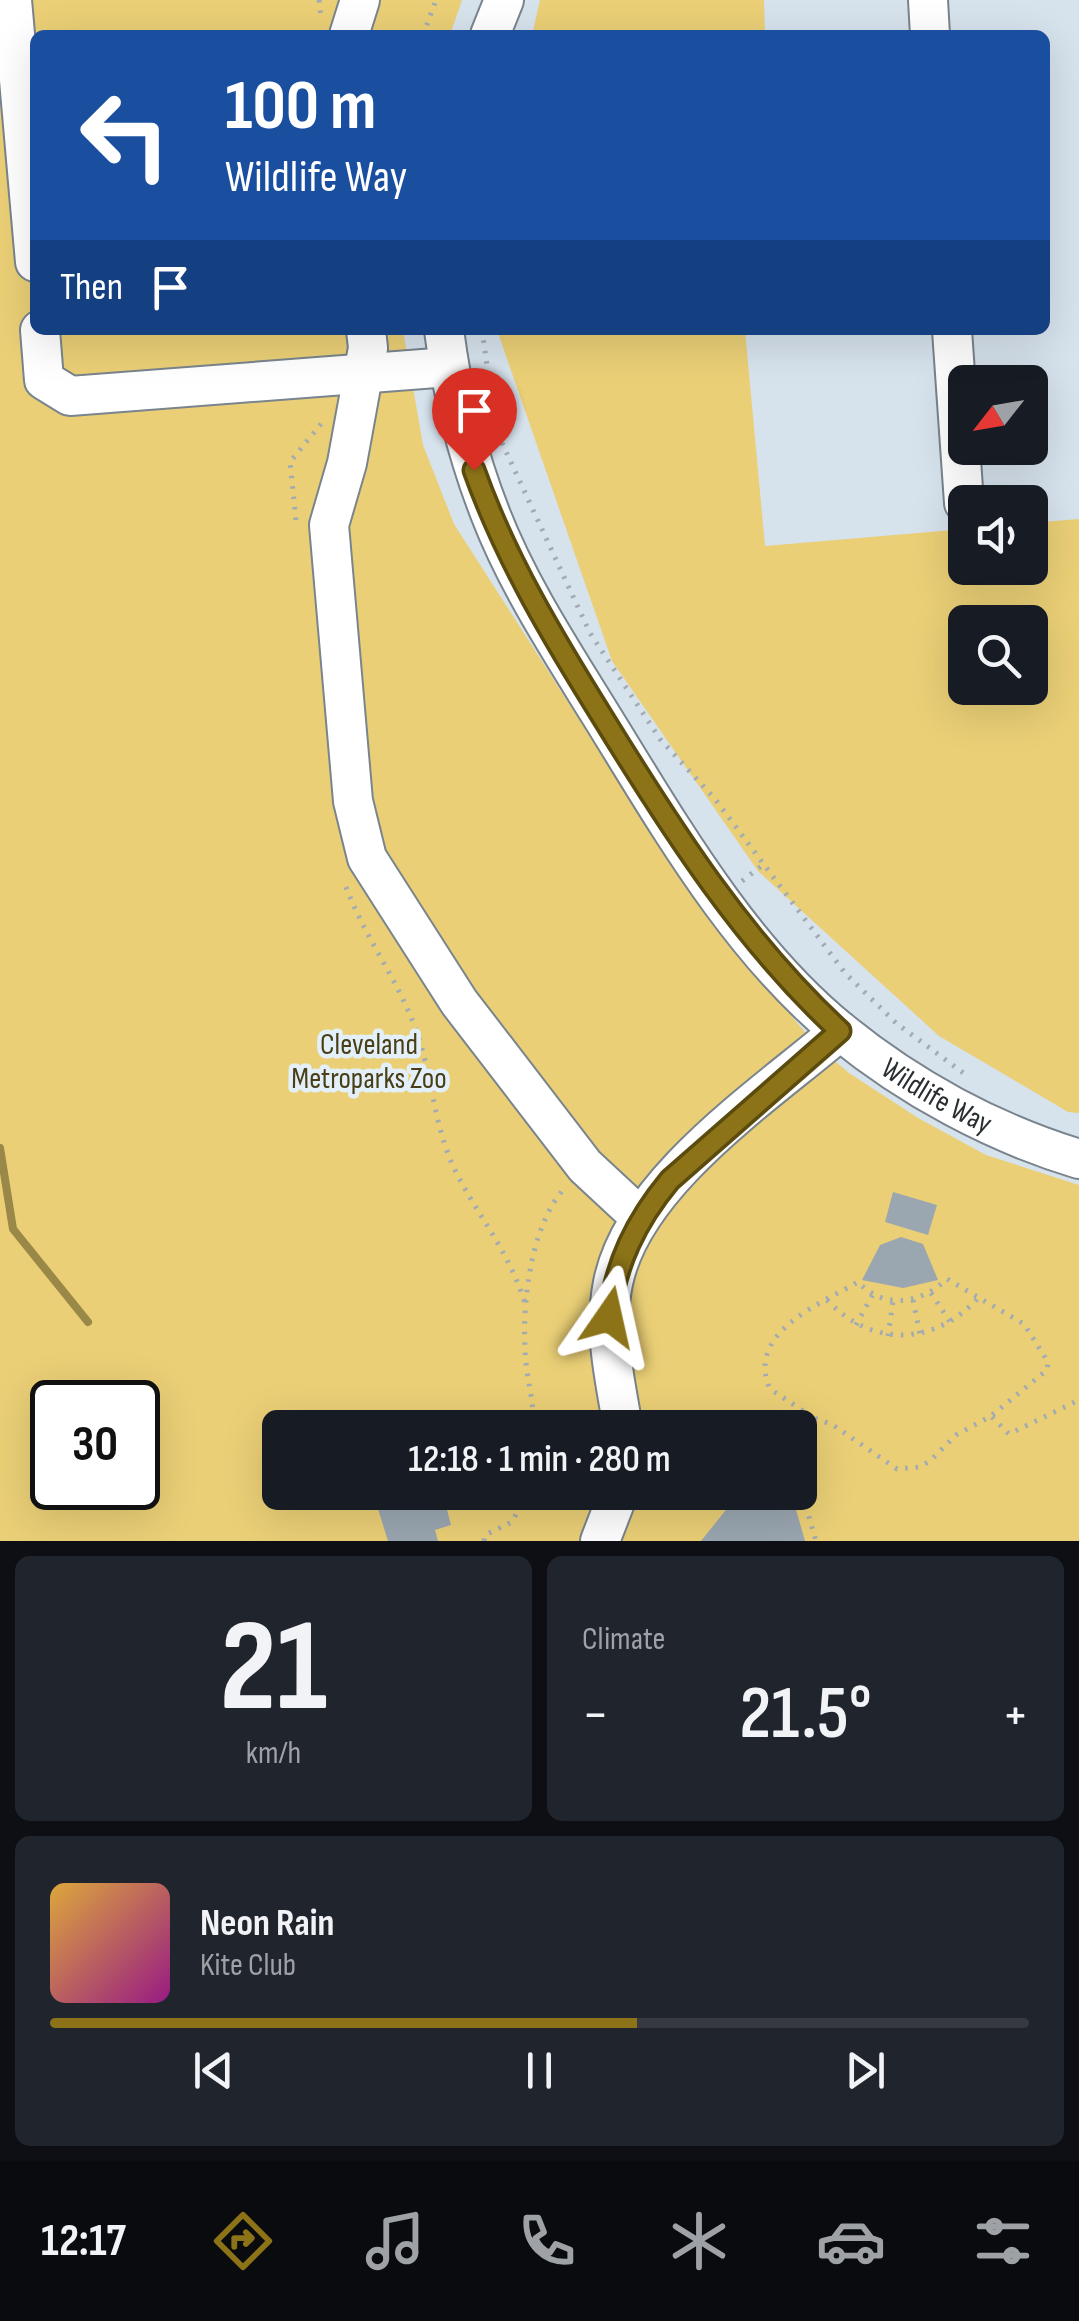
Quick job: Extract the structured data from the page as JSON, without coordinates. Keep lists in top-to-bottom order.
{
  "streets": {
    "street": ["Wildlife Way"]
  },
  "parks": ["Cleveland Metroparks Zoo"],
  "north": "bottom left",
  "page": {
    "turn": ["100 m", "Wildlife Way"],
    "then": "Then",
    "limit": "30",
    "trip": "12:18 · 1 min · 280 m",
    "tile": [
      ["21", "km/h"],
      "Climate"
    ],
    "heat": ["−", "21.5°", "+"],
    "song": ["Neon Rain", "Kite Club"],
    "tabs": "12:17"
  }
}
